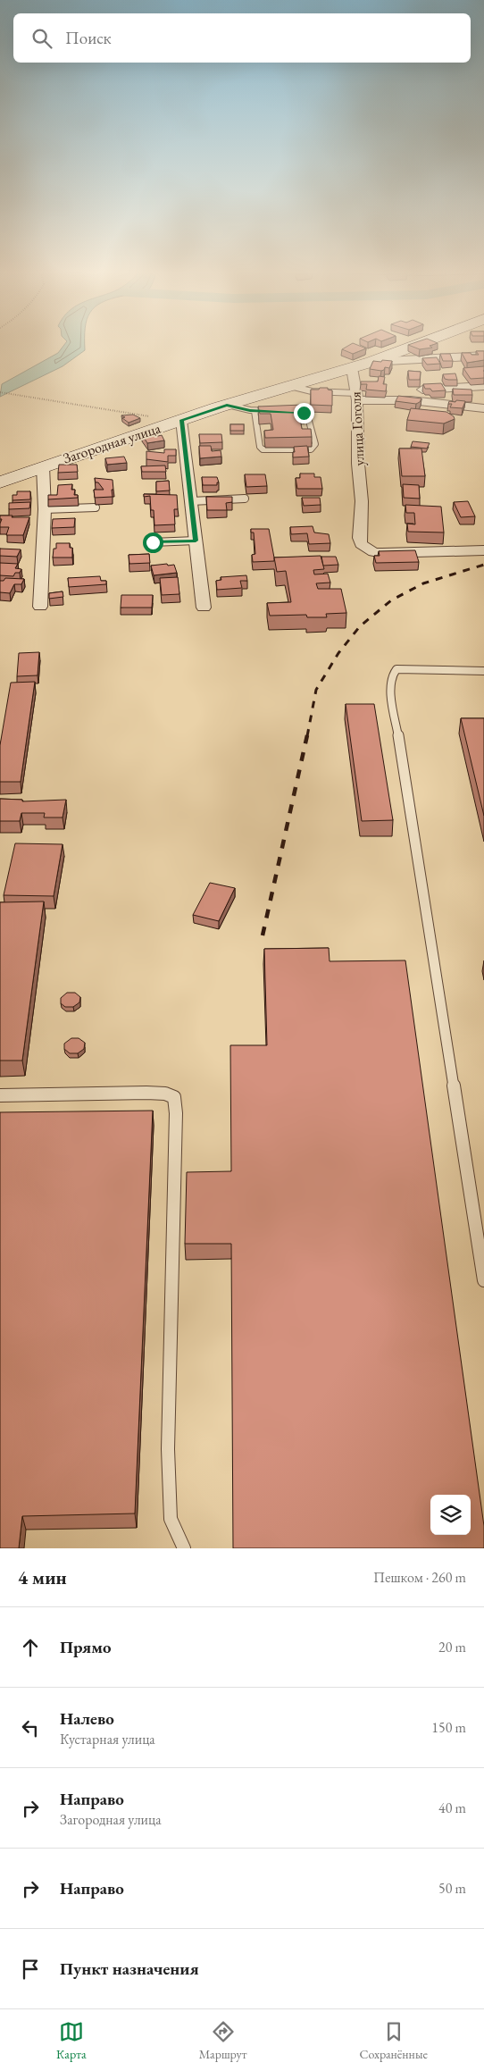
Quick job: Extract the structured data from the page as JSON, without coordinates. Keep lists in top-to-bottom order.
{
  "streets": {
    "main road": ["улица Гоголя", "Загородная улица"]
  },
  "crossings": [
    ["улица Гоголя", "Загородная улица"]
  ],
  "page": {
    "search": "Поиск",
    "heading": ["4 мин", "Пешком · 260 m"],
    "list": [
      ["Прямо", "20 m"],
      ["Налево", "Кустарная улица", "150 m"],
      ["Направо", "Загородная улица", "40 m"],
      ["Направо", "50 m"],
      "Пункт назначения"
    ],
    "nav": ["Карта", "Маршрут", "Сохранённые"]
  }
}
